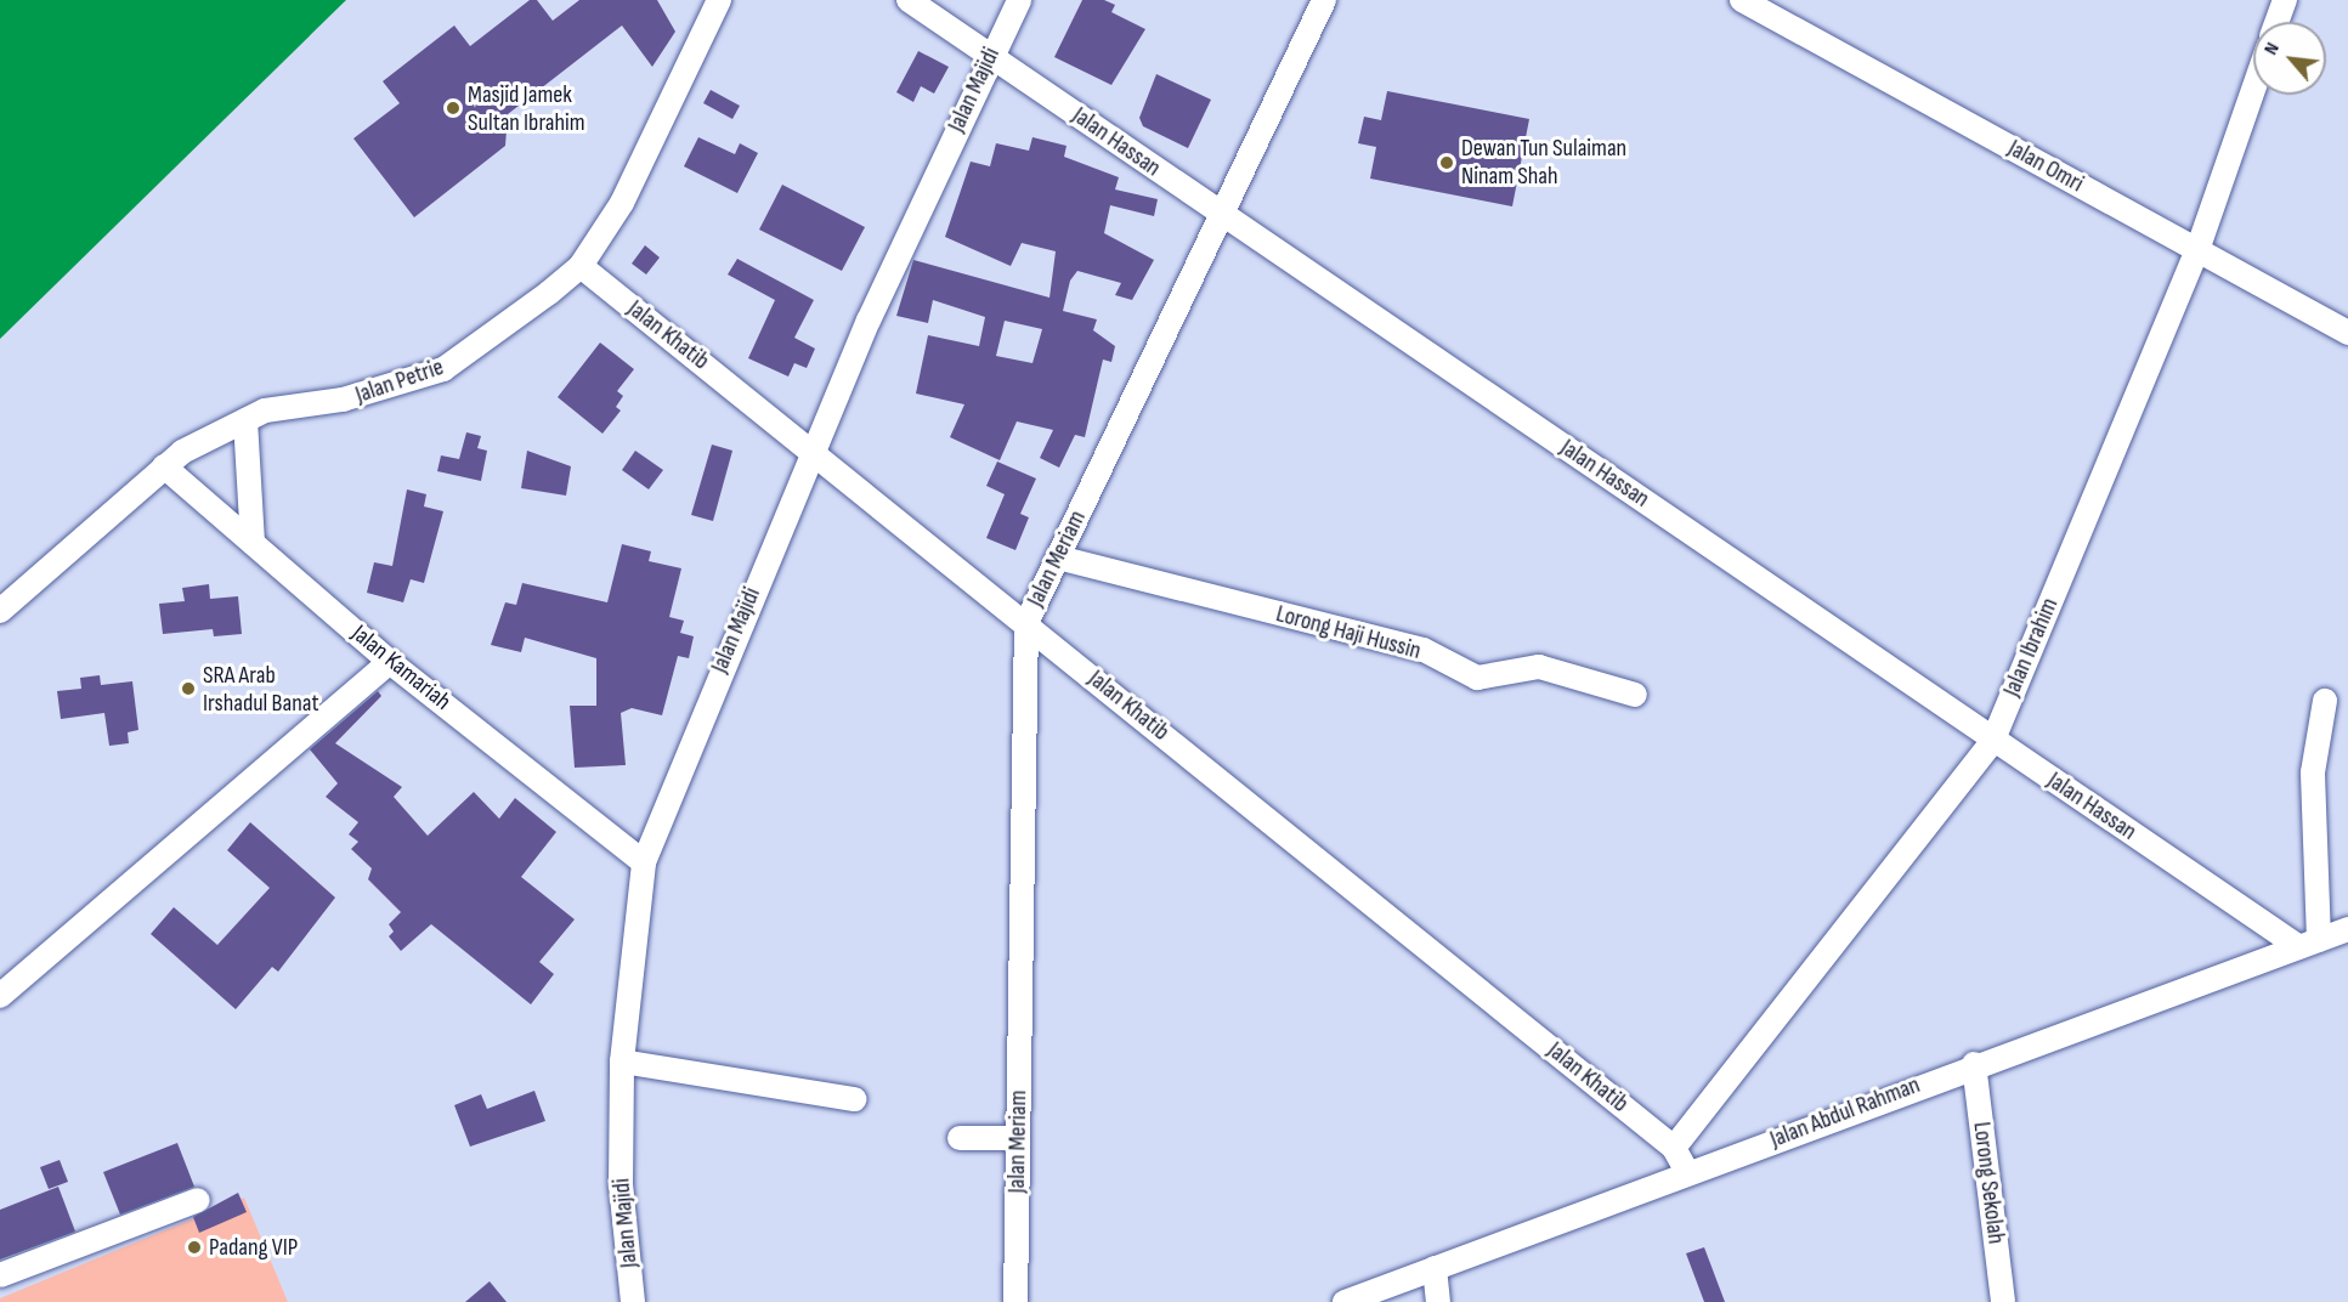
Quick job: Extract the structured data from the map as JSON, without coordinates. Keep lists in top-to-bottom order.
{
  "streets": {
    "street": [
      "Jalan Majidi",
      "Jalan Hassan",
      "Jalan Omri",
      "Jalan Khatib",
      "Jalan Petrie",
      "Jalan Meriam",
      "Lorong Haji Hussin",
      "Jalan Ibrahim",
      "Jalan Kamariah",
      "Jalan Abdul Rahman",
      "Lorong Sekolah"
    ]
  },
  "crossings": [
    ["Jalan Majidi", "Jalan Hassan"],
    ["Jalan Majidi", "Jalan Khatib"],
    ["Jalan Majidi", "Jalan Kamariah"],
    ["Jalan Hassan", "Jalan Meriam"],
    ["Jalan Hassan", "Jalan Ibrahim"],
    ["Jalan Hassan", "Jalan Abdul Rahman"],
    ["Jalan Omri", "Jalan Ibrahim"],
    ["Jalan Khatib", "Jalan Petrie"],
    ["Jalan Khatib", "Jalan Meriam"],
    ["Jalan Khatib", "Jalan Ibrahim"],
    ["Jalan Petrie", "Jalan Kamariah"],
    ["Jalan Meriam", "Lorong Haji Hussin"],
    ["Jalan Abdul Rahman", "Lorong Sekolah"]
  ],
  "places": [
    "Masjid Jamek Sultan Ibrahim",
    "Dewan Tun Sulaiman Ninam Shah",
    "SRA Arab Irshadul Banat",
    "Padang VIP"
  ],
  "north": "top left"
}
